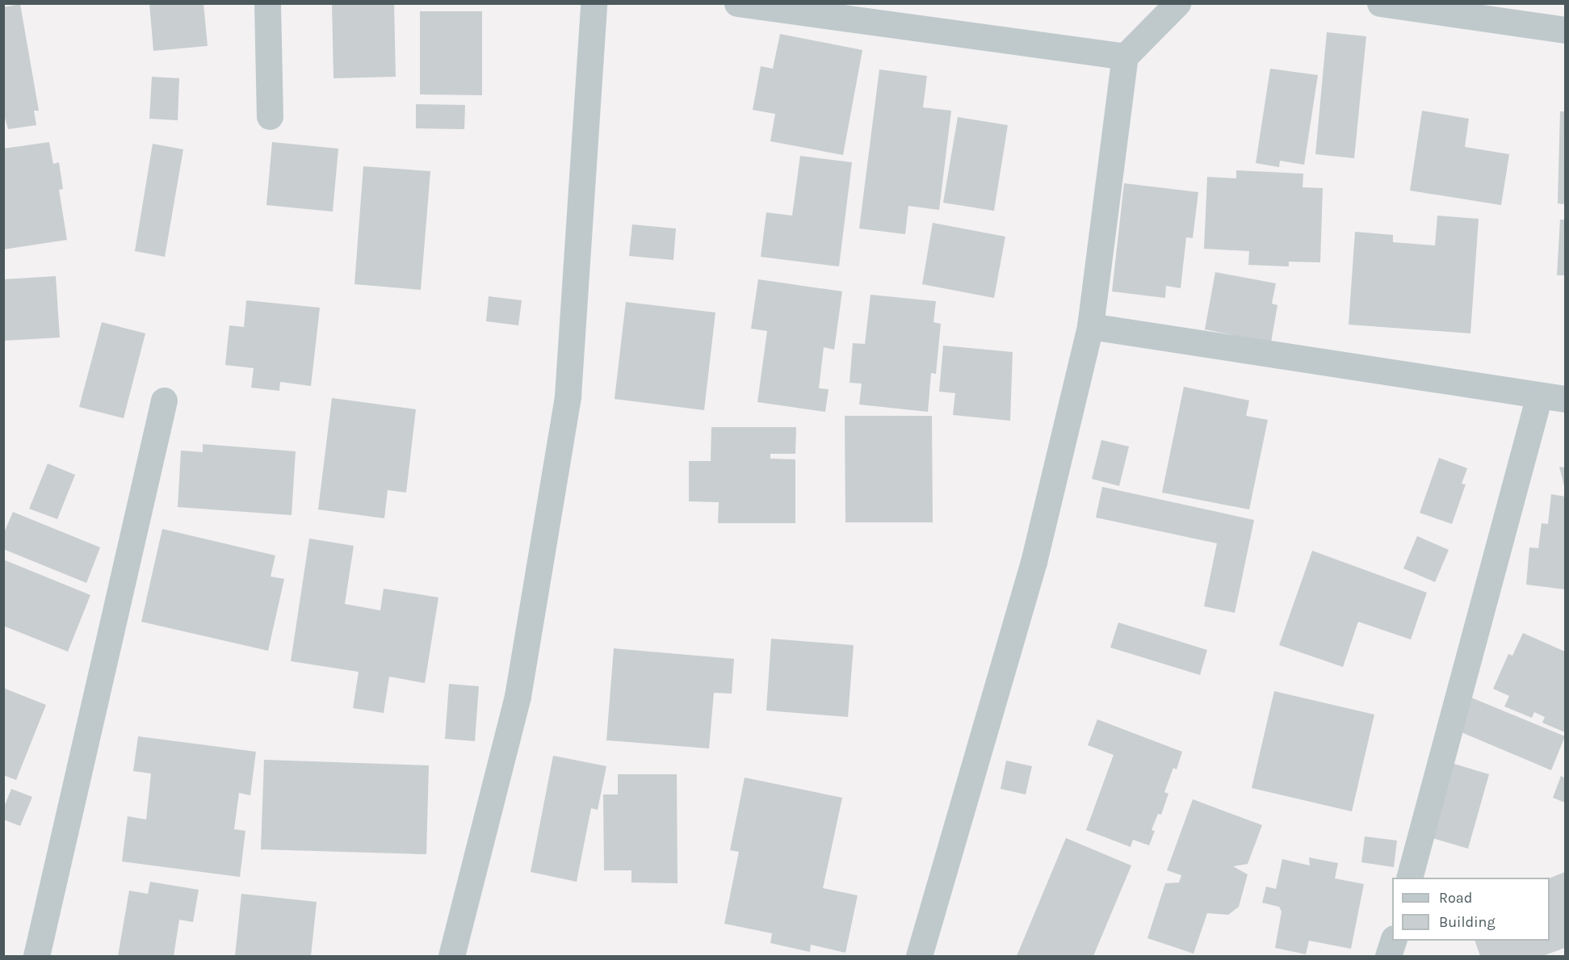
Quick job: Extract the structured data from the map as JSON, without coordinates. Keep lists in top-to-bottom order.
{
  "legend": ["Road", "Building"]
}
